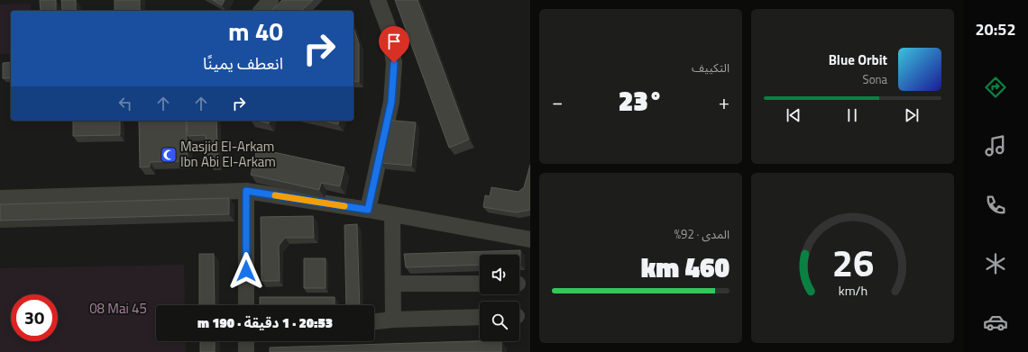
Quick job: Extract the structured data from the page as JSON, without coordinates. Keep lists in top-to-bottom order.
{
  "parks": ["08 Mai 45"],
  "places": {
    "mosque": ["Masjid El-Arkam Ibn Abi El-Arkam"]
  },
  "page": {
    "tabs": "20:52",
    "tile": [
      "التكييف",
      ["المدى · 92%", "460 km"]
    ],
    "turn": ["40 m", "انعطف يمينًا"],
    "song": ["Blue Orbit", "Sona"],
    "heat": ["−", "23°", "+"],
    "limit": "30",
    "trip": "20:53 · 1 دقيقة · 190 m",
    "gauge": ["26", "km/h"]
  }
}
